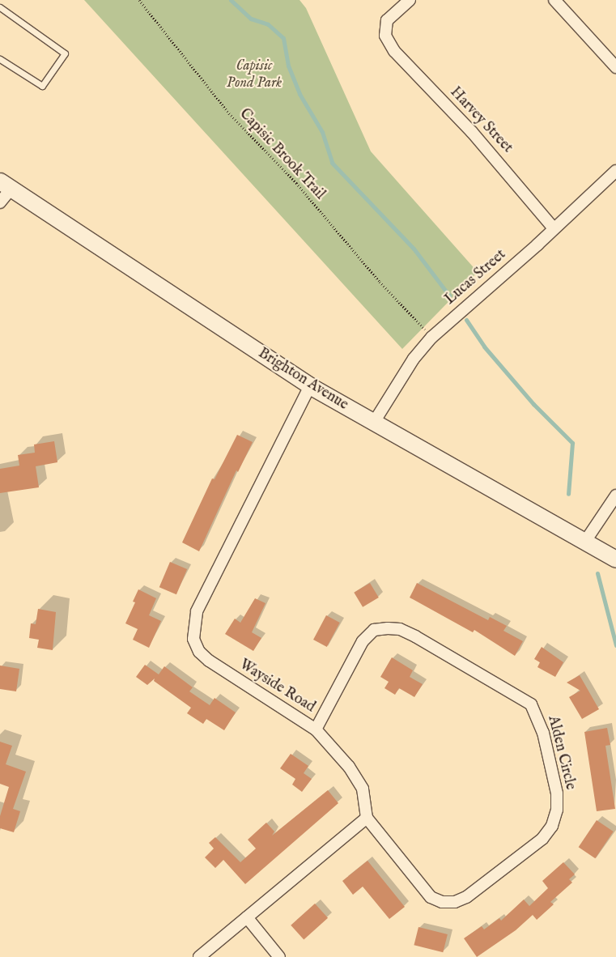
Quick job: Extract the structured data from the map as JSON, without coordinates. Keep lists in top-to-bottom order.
{
  "streets": {
    "main road": ["Brighton Avenue"],
    "street": [
      "Harvey Street",
      "Lucas Street",
      "Wayside Road",
      "Alden Circle"
    ],
    "path": ["Capisic Brook Trail"]
  },
  "crossings": [
    ["Harvey Street", "Lucas Street"],
    ["Capisic Brook Trail", "Lucas Street"],
    ["Lucas Street", "Brighton Avenue"],
    ["Brighton Avenue", "Wayside Road"],
    ["Wayside Road", "Alden Circle"]
  ],
  "parks": ["Capisic Pond Park"]
}
